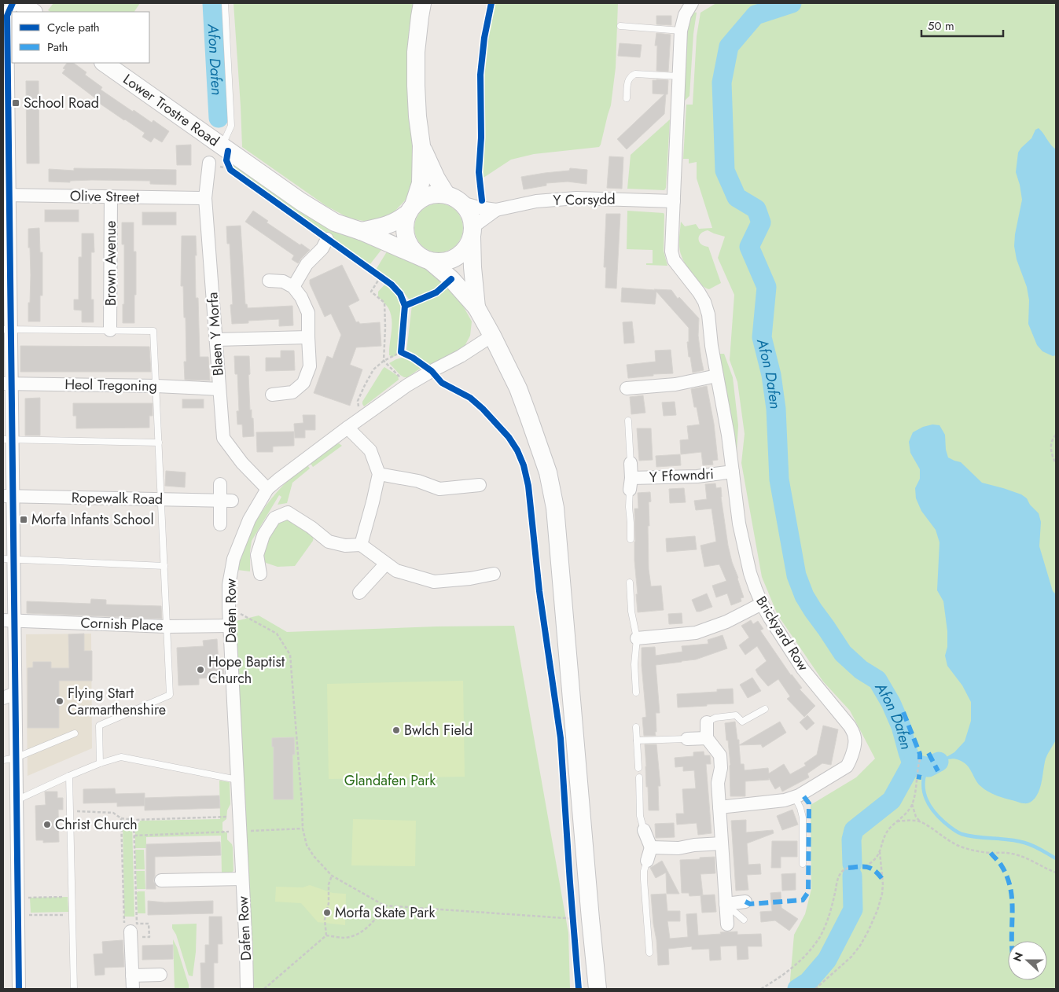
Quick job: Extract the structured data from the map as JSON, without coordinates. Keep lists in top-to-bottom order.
{
  "streets": {
    "main road": ["Lower Trostre Road"],
    "street": [
      "Olive Street",
      "Y Corsydd",
      "Brown Avenue",
      "Blaen Y Morfa",
      "Heol Tregoning",
      "Y Ffowndri",
      "Ropewalk Road",
      "Dafen Row",
      "Cornish Place",
      "Brickyard Row"
    ]
  },
  "crossings": [
    ["Lower Trostre Road", "Y Corsydd"],
    ["Olive Street", "Brown Avenue"],
    ["Olive Street", "Blaen Y Morfa"],
    ["Y Corsydd", "Brickyard Row"],
    ["Blaen Y Morfa", "Heol Tregoning"],
    ["Blaen Y Morfa", "Dafen Row"],
    ["Y Ffowndri", "Brickyard Row"],
    ["Dafen Row", "Cornish Place"]
  ],
  "water": ["Afon Dafen"],
  "parks": ["Glandafen Park"],
  "places": {
    "transit": ["School Road", "Morfa Infants School"],
    "other": [
      "Hope Baptist Church",
      "Flying Start Carmarthenshire",
      "Bwlch Field",
      "Christ Church",
      "Morfa Skate Park"
    ]
  },
  "legend": ["Cycle path", "Path"],
  "scale_bar": "50 m",
  "north": "left"
}
